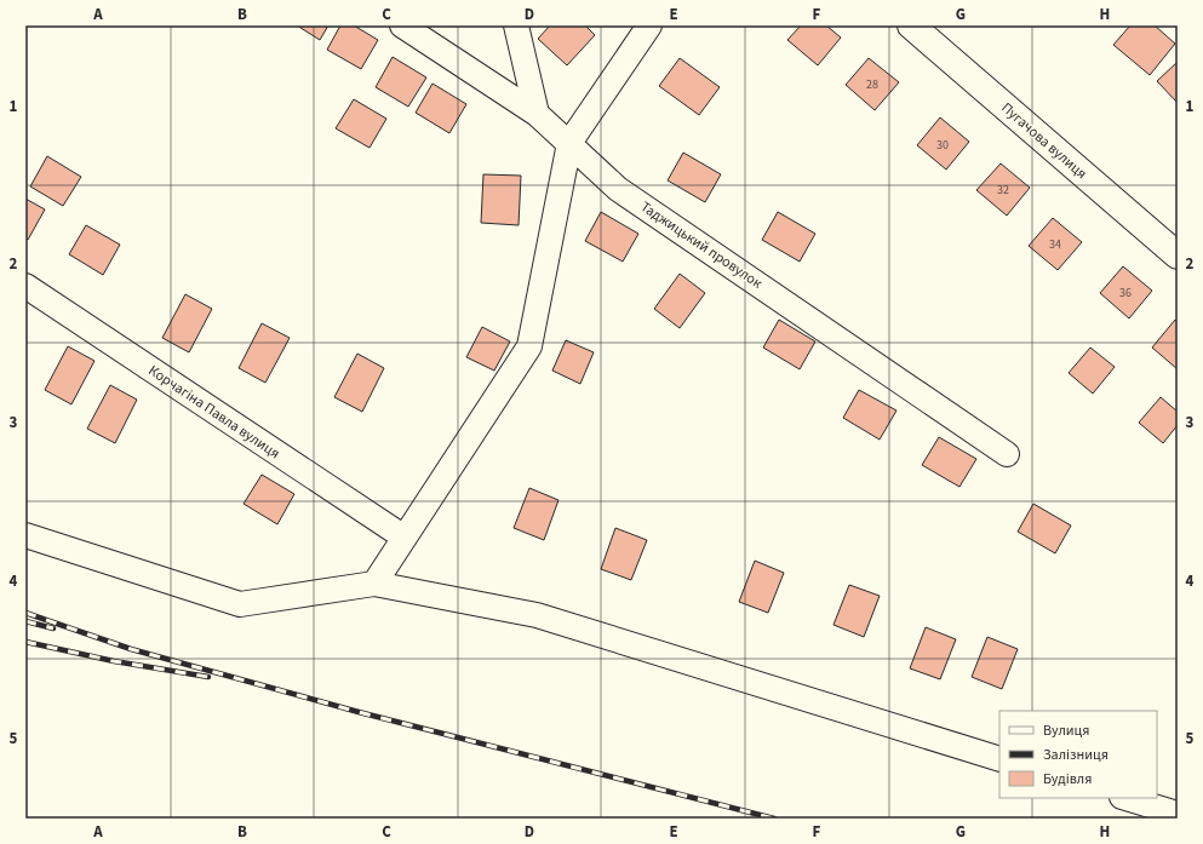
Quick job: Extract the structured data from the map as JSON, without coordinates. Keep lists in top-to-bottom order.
{
  "streets": {
    "street": ["Пугачова вулиця", "Таджицький провулок", "Корчагіна Павла вулиця"]
  },
  "house_numbers": [
    "28",
    "30",
    "32",
    "34",
    "36"
  ],
  "legend": ["Вулиця", "Залізниця", "Будівля"],
  "grid": {
    "columns": [
      "A",
      "B",
      "C",
      "D",
      "E",
      "F",
      "G",
      "H"
    ],
    "rows": [
      "1",
      "2",
      "3",
      "4",
      "5"
    ]
  }
}
